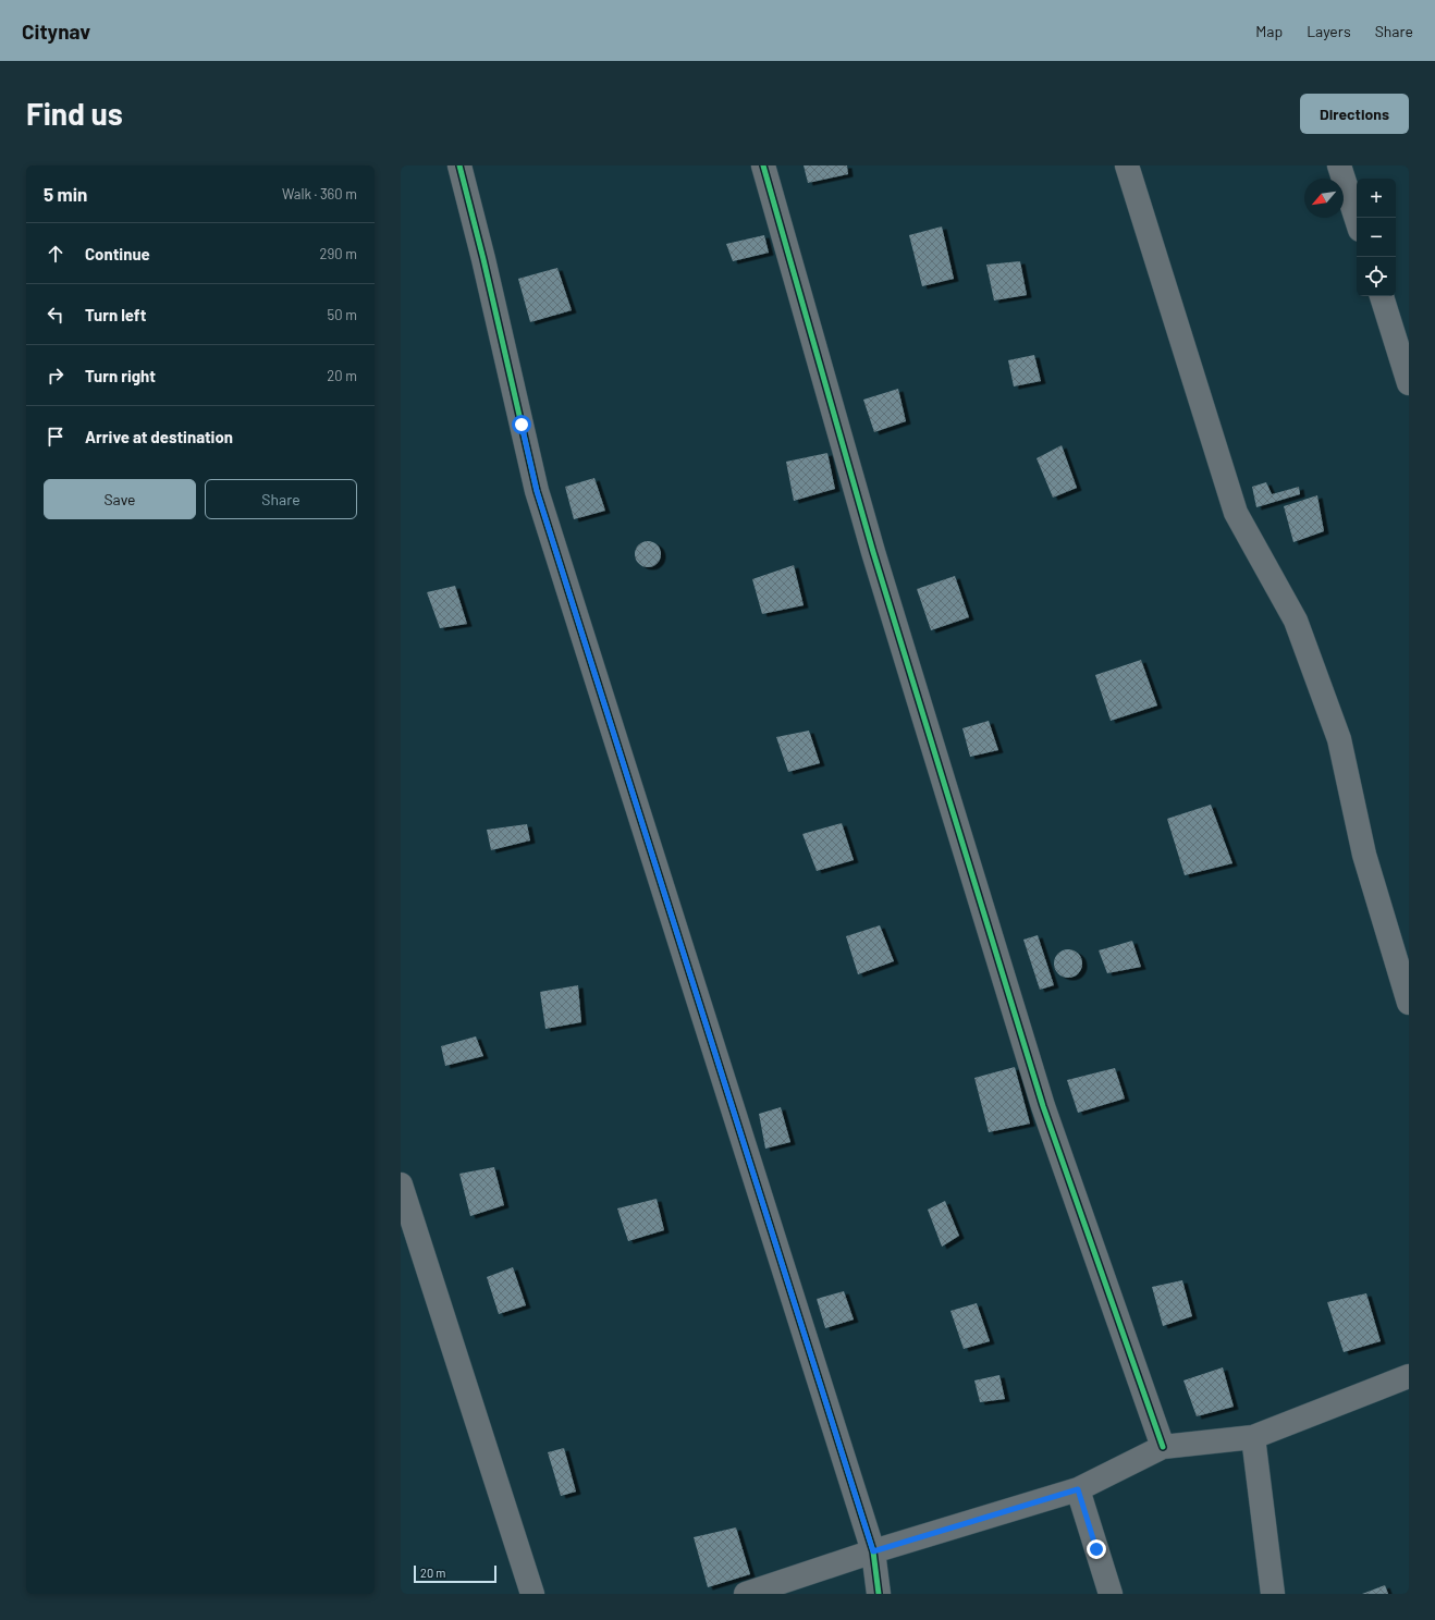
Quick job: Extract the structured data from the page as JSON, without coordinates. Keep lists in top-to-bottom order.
{
  "scale_bar": "20 m",
  "north": "bottom left",
  "page": {
    "header": "Citynav",
    "nav": ["Map", "Layers", "Share"],
    "buttons": [
      "Directions",
      ["Save", "Share"]
    ],
    "title": "Find us",
    "heading": ["5 min", "Walk · 360 m"],
    "map_buttons": ["+", "−"],
    "list": [
      ["Continue", "290 m"],
      ["Turn left", "50 m"],
      ["Turn right", "20 m"],
      "Arrive at destination"
    ],
    "scale": "20 m"
  }
}
